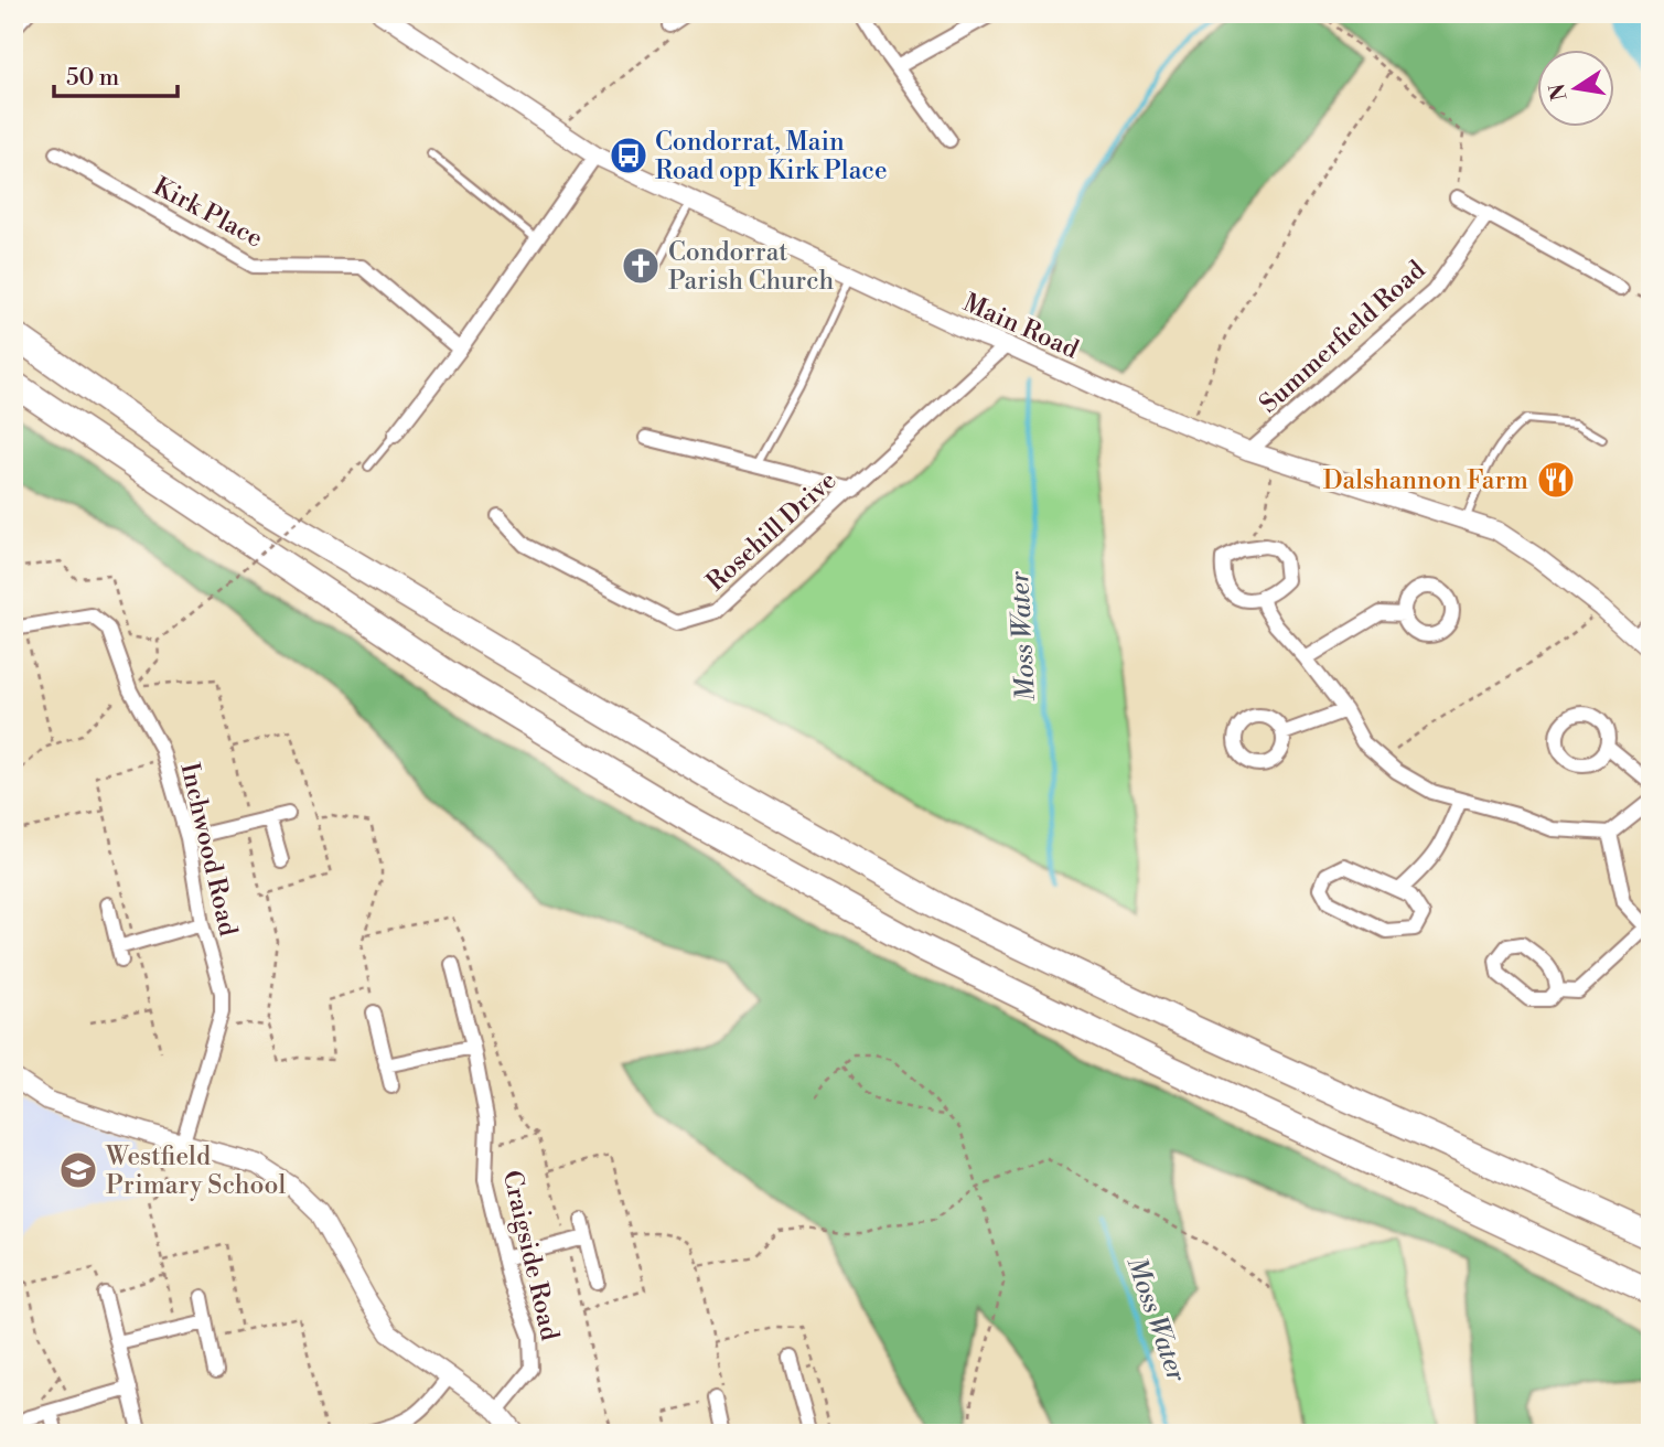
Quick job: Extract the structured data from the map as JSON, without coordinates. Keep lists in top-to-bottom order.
{
  "streets": {
    "street": [
      "Kirk Place",
      "Main Road",
      "Summerfield Road",
      "Rosehill Drive",
      "Inchwood Road",
      "Craigside Road"
    ]
  },
  "crossings": [
    ["Main Road", "Summerfield Road"],
    ["Main Road", "Rosehill Drive"]
  ],
  "water": ["Moss Water"],
  "places": {
    "bus stop": ["Condorrat, Main Road opp Kirk Place"],
    "church": ["Condorrat Parish Church"],
    "restaurant": ["Dalshannon Farm"],
    "school or university": ["Westfield Primary School"]
  },
  "scale_bar": "50 m",
  "north": "left"
}
